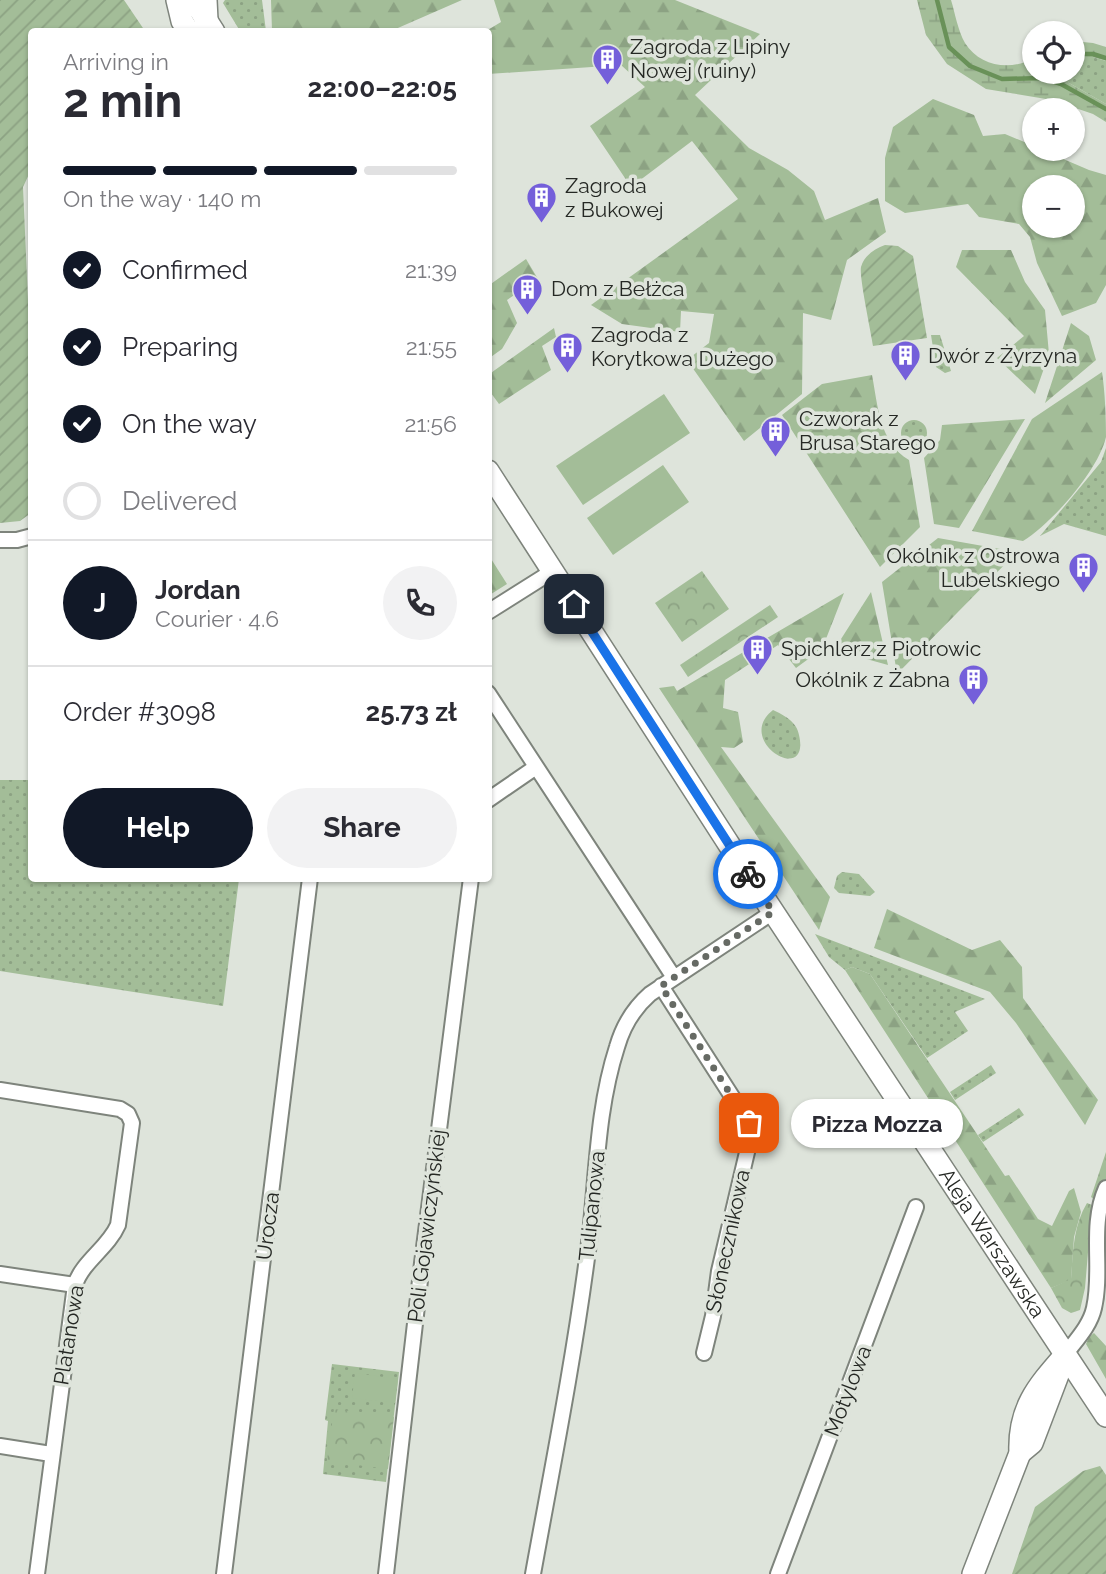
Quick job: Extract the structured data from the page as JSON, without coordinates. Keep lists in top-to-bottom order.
{
  "streets": {
    "street": [
      "Tulipanowa",
      "Urocza",
      "Poli Gojawiczyńskiej",
      "Słonecznikowa",
      "Aleja Warszawska",
      "Platanowa",
      "Motylowa"
    ]
  },
  "crossings": [
    ["Tulipanowa", "Słonecznikowa"],
    ["Tulipanowa", "Aleja Warszawska"]
  ],
  "places": {
    "building": [
      "Zagroda z Lipiny Nowej (ruiny)",
      "Zagroda z Bukowej",
      "Dom z Bełżca",
      "Zagroda z Korytkowa Dużego",
      "Dwór z Żyrzyna",
      "Czworak z Brusa Starego",
      "Okólnik z Ostrowa Lubelskiego",
      "Spichlerz z Piotrowic",
      "Okólnik z Żabna"
    ],
    "other": ["Pizza Mozza"]
  },
  "page": {
    "map_buttons": ["+", "−"],
    "heading": ["2 min", "Arriving in", "22:00–22:05"],
    "panel": [
      "Jordan",
      "Courier · 4.6",
      "Order #3098",
      "25.73 zł"
    ],
    "bar": "On the way · 140 m",
    "list": [
      ["Confirmed", "21:39"],
      ["Preparing", "21:55"],
      ["On the way", "21:56"],
      "Delivered"
    ],
    "round": "J",
    "buttons": ["Help", "Share"],
    "bubble": "Pizza Mozza"
  }
}
